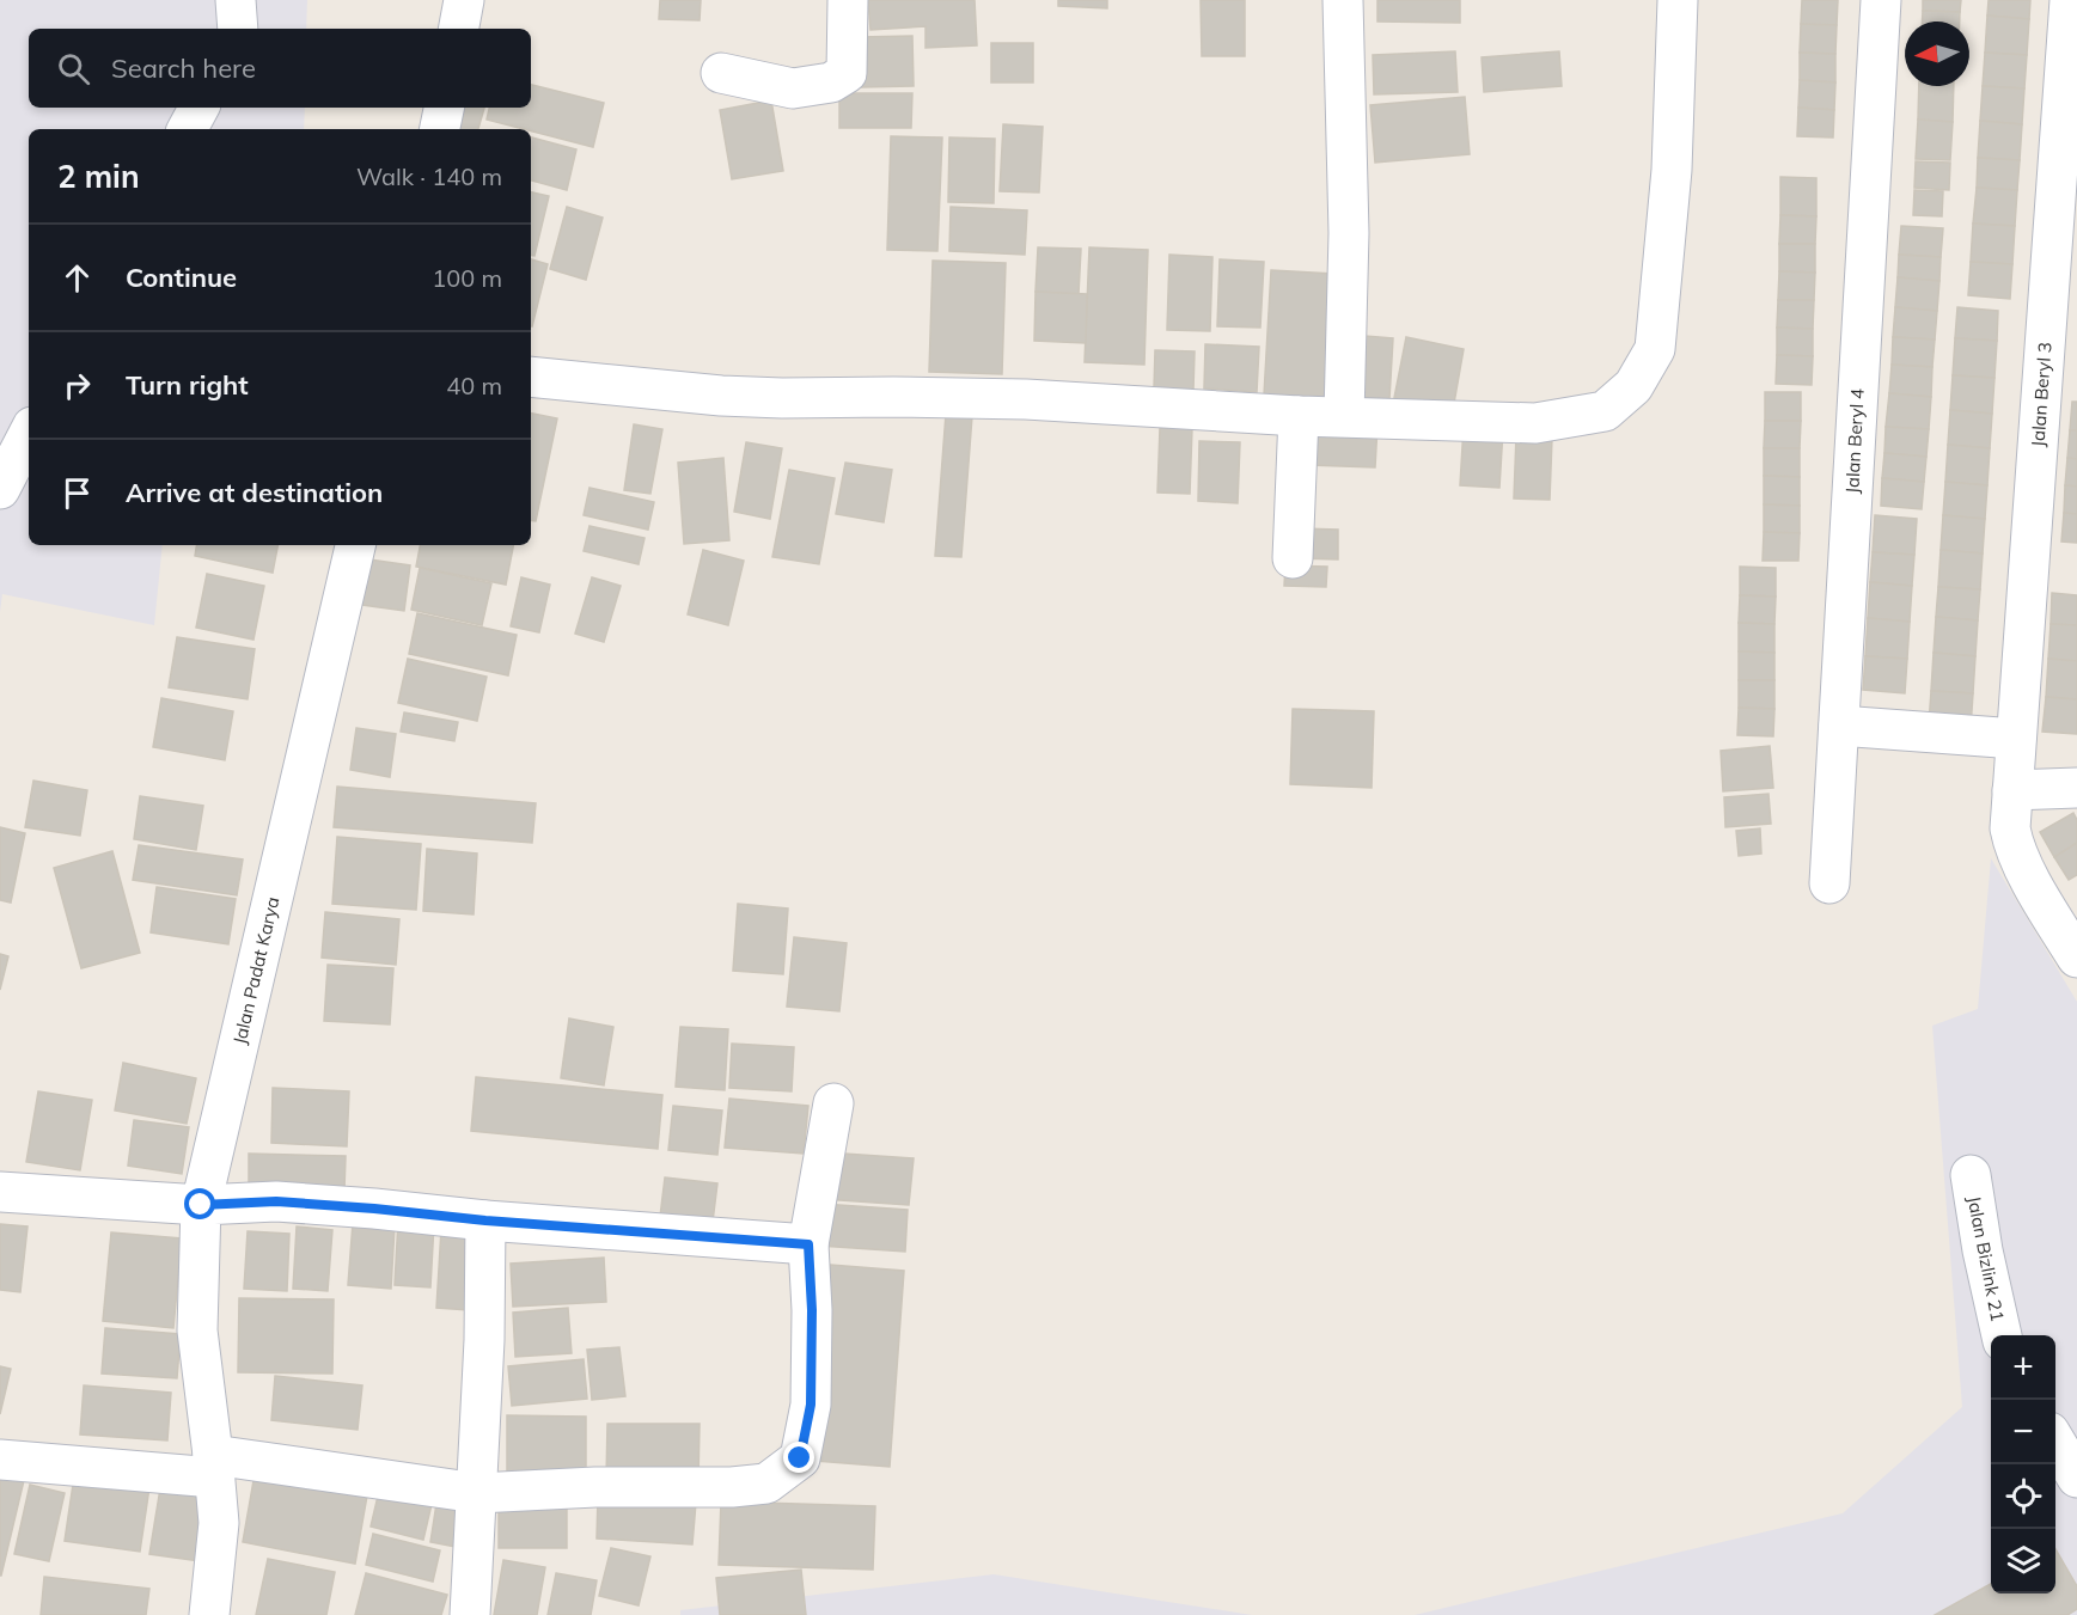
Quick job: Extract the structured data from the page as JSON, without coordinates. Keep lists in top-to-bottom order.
{
  "streets": {
    "street": [
      "Jalan Beryl 3",
      "Jalan Beryl 4",
      "Jalan Padat Karya",
      "Jalan Bizlink 21"
    ]
  },
  "north": "left",
  "page": {
    "search": "Search here",
    "heading": ["2 min", "Walk · 140 m"],
    "list": [
      ["Continue", "100 m"],
      ["Turn right", "40 m"],
      "Arrive at destination"
    ],
    "map_buttons": ["+", "−"]
  }
}
